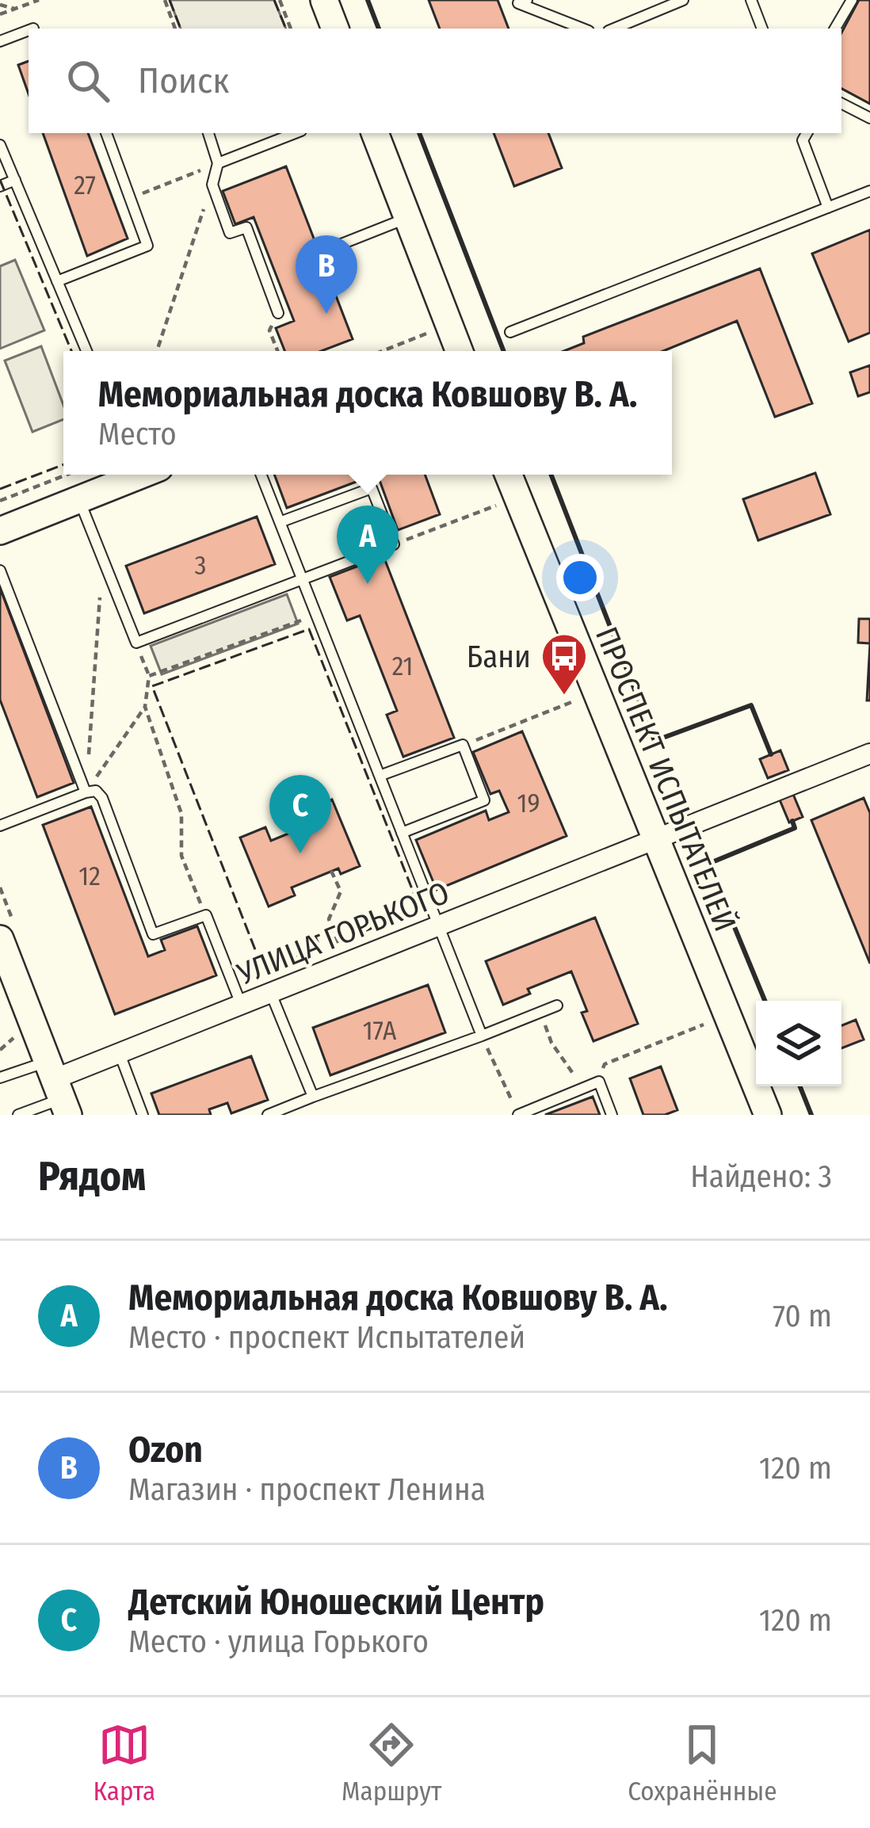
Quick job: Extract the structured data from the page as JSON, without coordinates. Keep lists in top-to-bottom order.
{
  "streets": {
    "main road": ["ПРОСПЕКТ ИСПЫТАТЕЛЕЙ"],
    "street": ["УЛИЦА ГОРЬКОГО"]
  },
  "crossings": [
    ["ПРОСПЕКТ ИСПЫТАТЕЛЕЙ", "УЛИЦА ГОРЬКОГО"]
  ],
  "places": {
    "bus stop": ["Бани"]
  },
  "house_numbers": [
    "27",
    "3",
    "21",
    "19",
    "12",
    "17А"
  ],
  "page": {
    "search": "Поиск",
    "pins": ["B", "A", "C"],
    "popup": ["Мемориальная доска Ковшову В. А.", "Место"],
    "heading": ["Рядом", "Найдено: 3"],
    "list": [
      {
        "mark": "A",
        "name": "Мемориальная доска Ковшову В. А.",
        "note": "Место · проспект Испытателей",
        "value": "70 m"
      },
      {
        "mark": "B",
        "name": "Ozon",
        "note": "Магазин · проспект Ленина",
        "value": "120 m"
      },
      {
        "mark": "C",
        "name": "Детский Юношеский Центр",
        "note": "Место · улица Горького",
        "value": "120 m"
      }
    ],
    "nav": ["Карта", "Маршрут", "Сохранённые"]
  }
}
